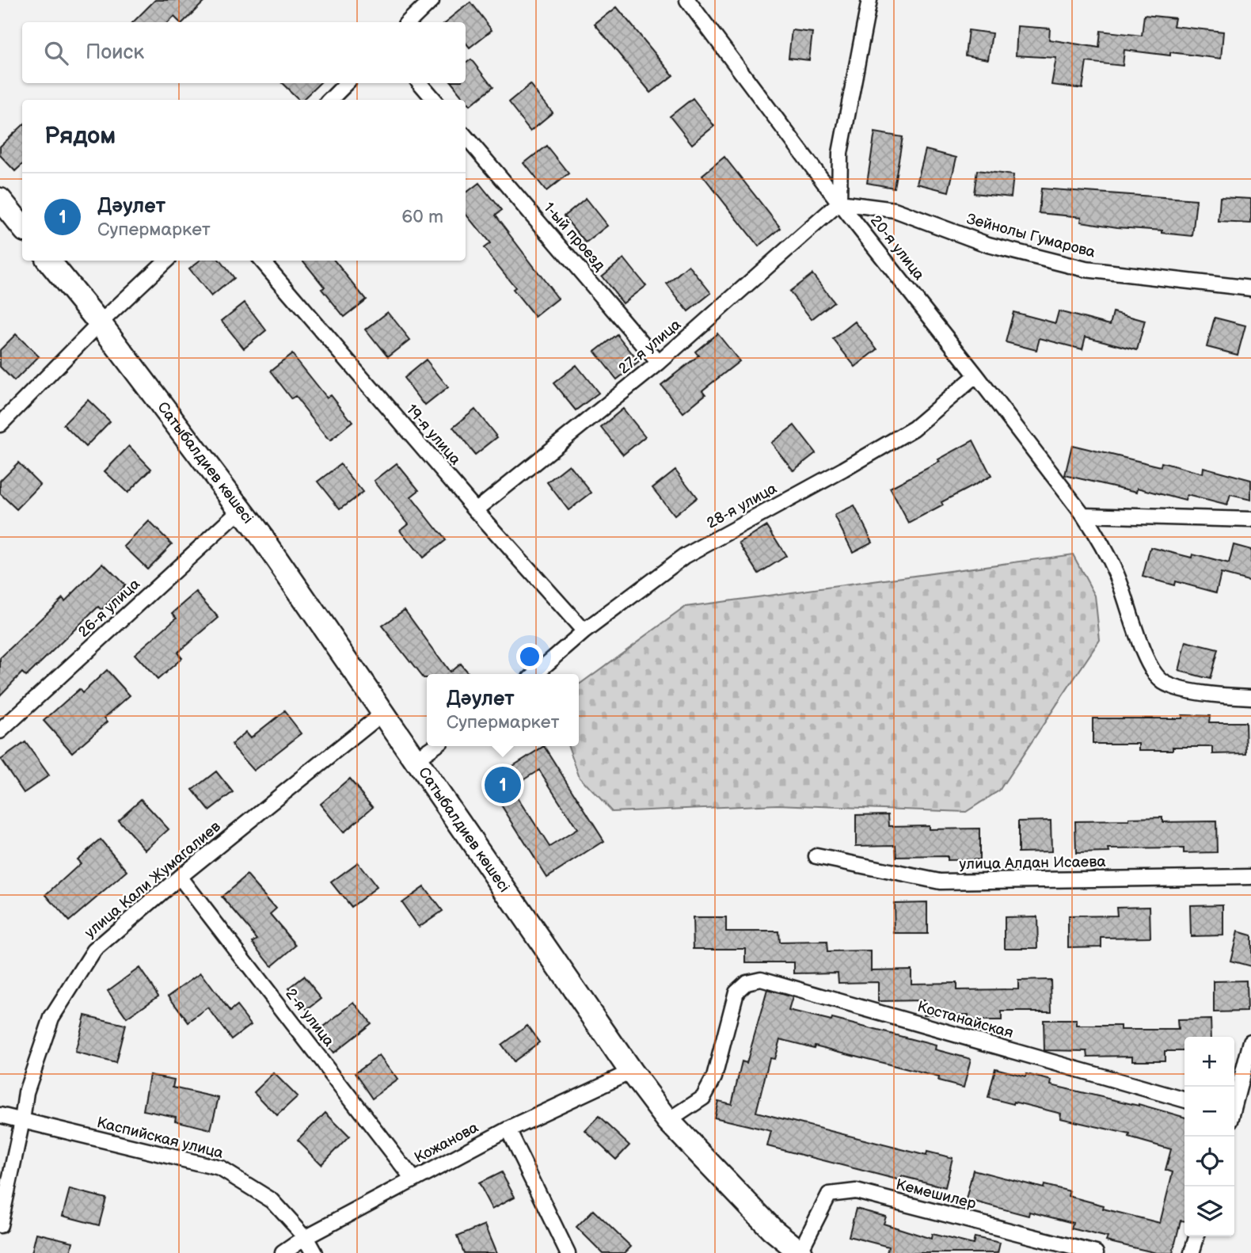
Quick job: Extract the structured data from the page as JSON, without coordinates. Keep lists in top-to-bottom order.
{
  "streets": {
    "main road": ["Сатыбалдиев көшесі"],
    "street": [
      "Зейнолы Гумарова",
      "1-ый проезд",
      "20-я улица",
      "27-я улица",
      "19-я улица",
      "28-я улица",
      "26-я улица",
      "улица Алдан Исаева",
      "улица Кали Жумагалиев",
      "2-я улица",
      "Костанайская",
      "Каспийская улица",
      "Кожанова",
      "Кемешилер"
    ]
  },
  "crossings": [
    ["Зейнолы Гумарова", "20-я улица"],
    ["Зейнолы Гумарова", "27-я улица"],
    ["1-ый проезд", "27-я улица"],
    ["20-я улица", "27-я улица"],
    ["20-я улица", "28-я улица"],
    ["27-я улица", "19-я улица"],
    ["19-я улица", "28-я улица"],
    ["Сатыбалдиев көшесі", "26-я улица"],
    ["Сатыбалдиев көшесі", "улица Кали Жумагалиев"],
    ["Сатыбалдиев көшесі", "Костанайская"],
    ["Сатыбалдиев көшесі", "Кожанова"],
    ["Сатыбалдиев көшесі", "Кемешилер"],
    ["улица Кали Жумагалиев", "2-я улица"],
    ["улица Кали Жумагалиев", "Каспийская улица"],
    ["2-я улица", "Кожанова"],
    ["Каспийская улица", "Кожанова"]
  ],
  "page": {
    "search": "Поиск",
    "heading": "Рядом",
    "list": [
      {
        "mark": "1",
        "name": "Дәулет",
        "note": "Супермаркет",
        "value": "60 m"
      }
    ],
    "popup": ["Дәулет", "Супермаркет"],
    "pins": "1",
    "map_buttons": ["+", "−"]
  }
}
